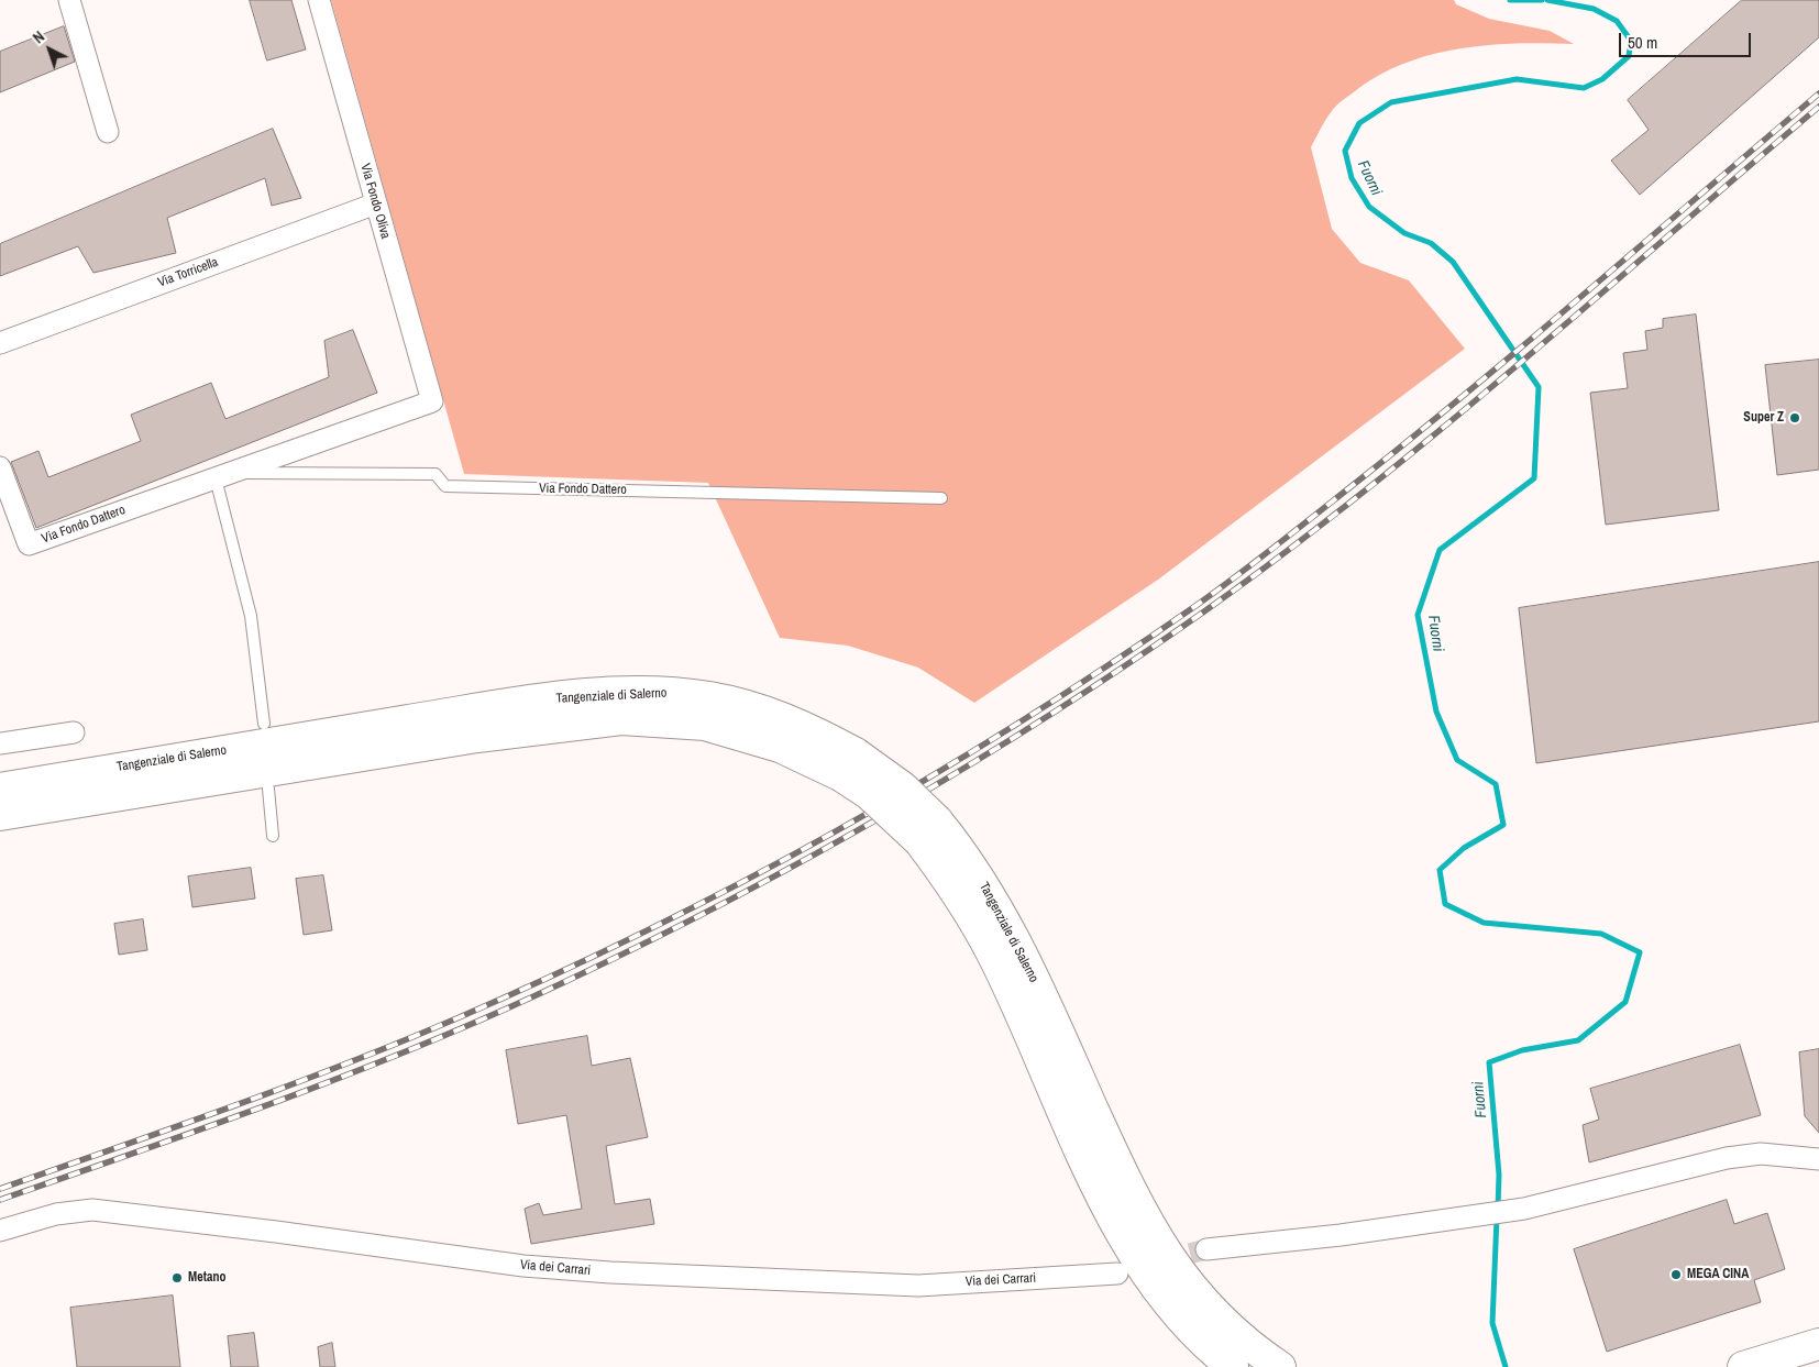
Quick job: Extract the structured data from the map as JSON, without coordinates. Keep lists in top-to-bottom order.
{
  "streets": {
    "highway": ["Tangenziale di Salerno"],
    "street": [
      "Via Fondo Oliva",
      "Via Torricella",
      "Via Fondo Dattero",
      "Via dei Carrari"
    ]
  },
  "crossings": [
    ["Via Fondo Oliva", "Via Torricella"],
    ["Via Fondo Oliva", "Via Fondo Dattero"]
  ],
  "water": ["Fuorni"],
  "places": ["Super Z", "MEGA CINA", "Metano"],
  "scale_bar": "50 m",
  "north": "top left"
}
